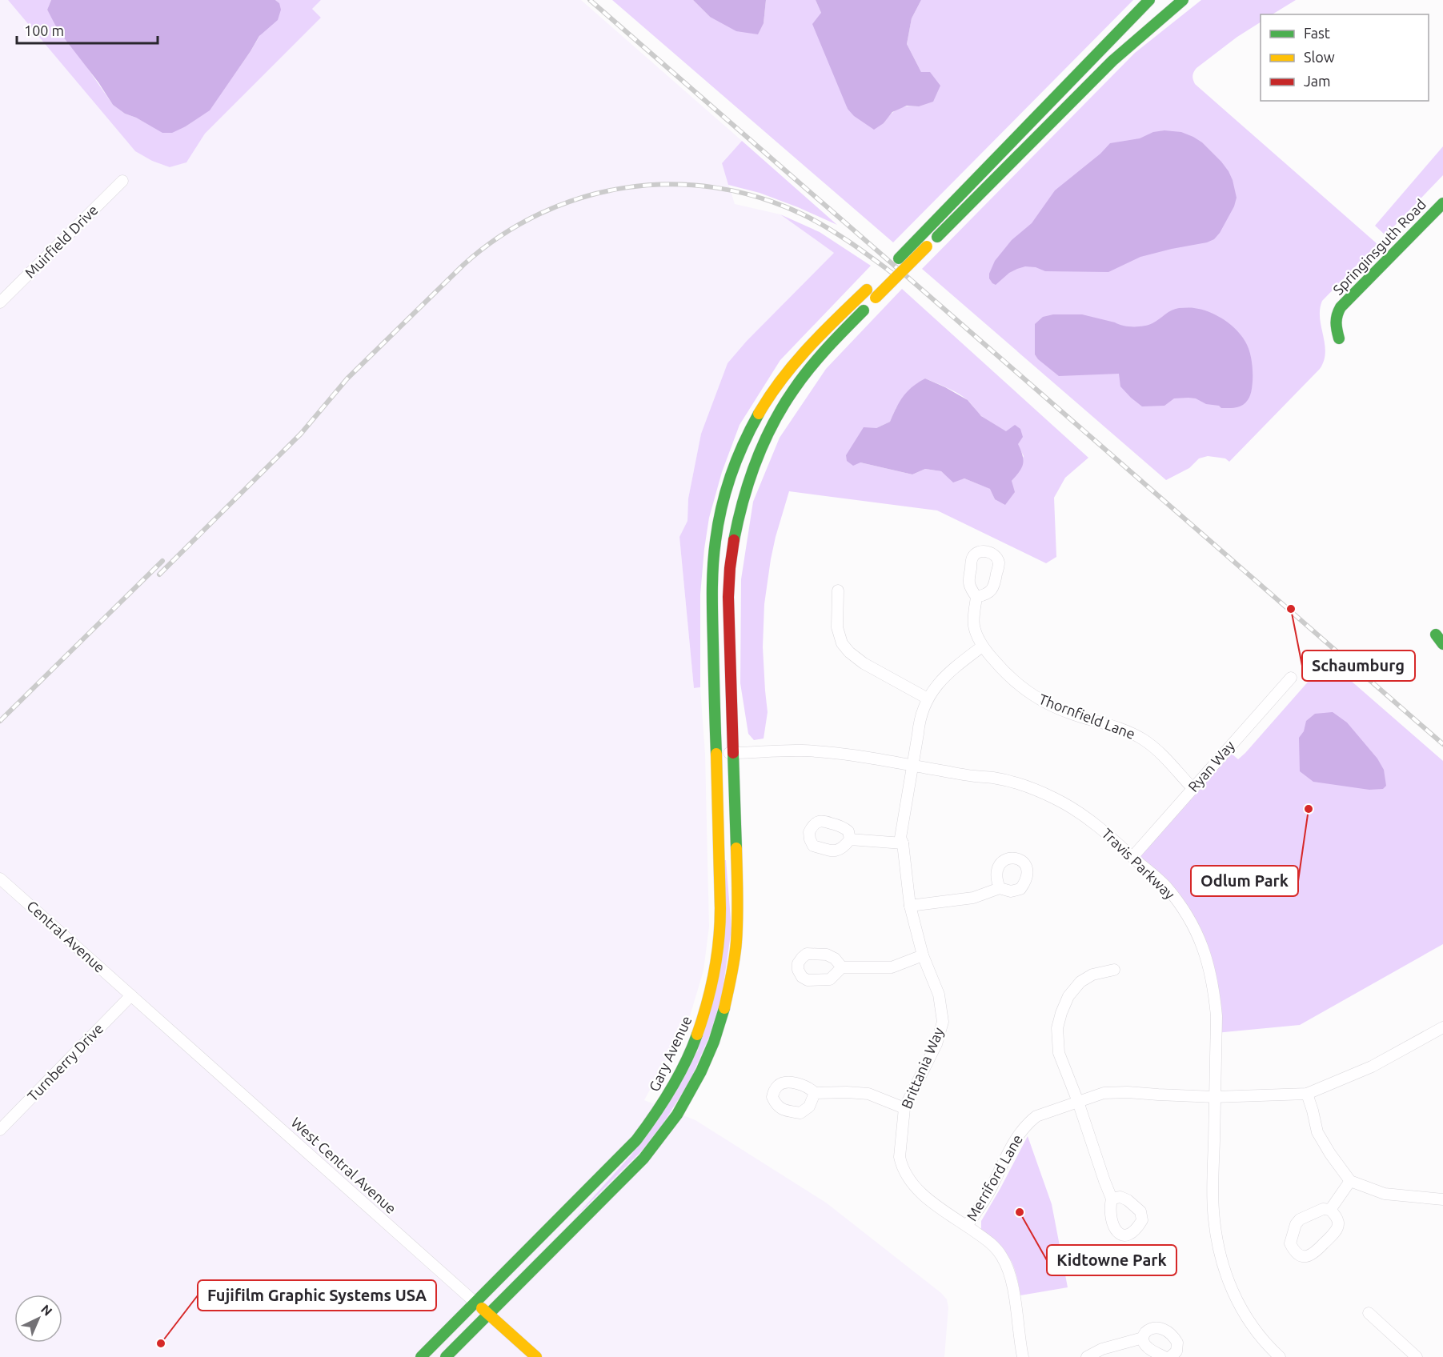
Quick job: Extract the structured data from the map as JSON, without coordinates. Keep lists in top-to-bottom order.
{
  "streets": {
    "main road": ["Springinsguth Road", "Gary Avenue", "West Central Avenue"],
    "street": [
      "Muirfield Drive",
      "Thornfield Lane",
      "Ryan Way",
      "Travis Parkway",
      "Central Avenue",
      "Turnberry Drive",
      "Brittania Way",
      "Merriford Lane"
    ]
  },
  "crossings": [
    ["Thornfield Lane", "Ryan Way"],
    ["Thornfield Lane", "Brittania Way"],
    ["Ryan Way", "Travis Parkway"],
    ["Travis Parkway", "Gary Avenue"],
    ["Travis Parkway", "Brittania Way"],
    ["Travis Parkway", "Merriford Lane"],
    ["Central Avenue", "Turnberry Drive"],
    ["Central Avenue", "West Central Avenue"],
    ["Gary Avenue", "West Central Avenue"],
    ["Turnberry Drive", "West Central Avenue"],
    ["Brittania Way", "Merriford Lane"]
  ],
  "places": [
    "Schaumburg",
    "Odlum Park",
    "Kidtowne Park",
    "Fujifilm Graphic Systems USA"
  ],
  "legend": ["Fast", "Slow", "Jam"],
  "scale_bar": "100 m",
  "north": "top right"
}
